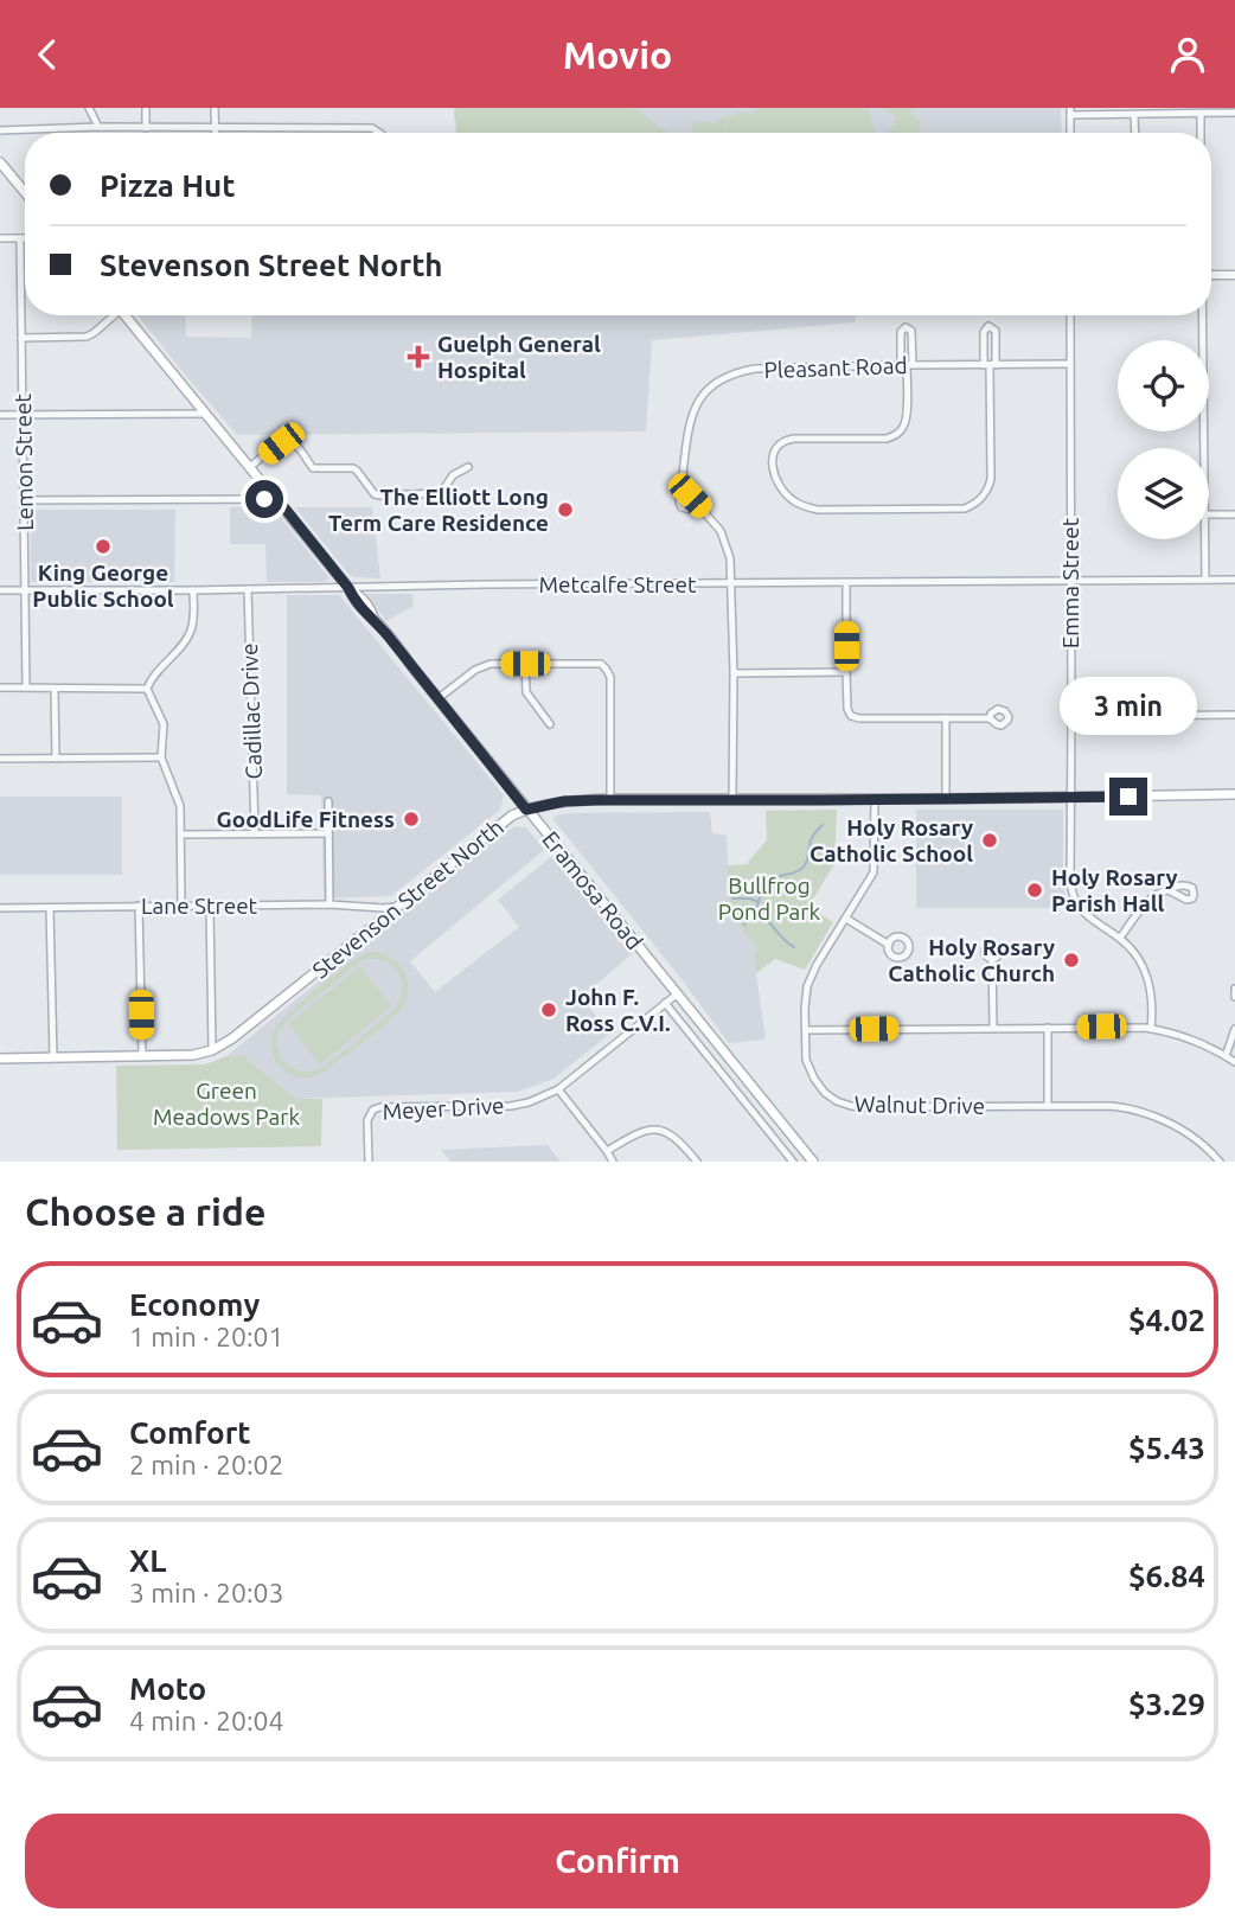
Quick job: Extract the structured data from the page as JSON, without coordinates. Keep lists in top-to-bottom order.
{
  "streets": {
    "main road": ["Eramosa Road", "Stevenson Street North"],
    "street": [
      "Pleasant Road",
      "Lemon Street",
      "Emma Street",
      "Metcalfe Street",
      "Cadillac Drive",
      "Lane Street",
      "Walnut Drive",
      "Meyer Drive"
    ]
  },
  "crossings": [
    ["Pleasant Road", "Emma Street"],
    ["Lemon Street", "Metcalfe Street"],
    ["Emma Street", "Metcalfe Street"],
    ["Emma Street", "Stevenson Street North"],
    ["Metcalfe Street", "Cadillac Drive"],
    ["Metcalfe Street", "Eramosa Road"],
    ["Eramosa Road", "Stevenson Street North"],
    ["Eramosa Road", "Meyer Drive"],
    ["Stevenson Street North", "Lane Street"],
    ["Stevenson Street North", "Walnut Drive"]
  ],
  "parks": ["Bullfrog Pond Park", "Green Meadows Park"],
  "places": {
    "health": ["Guelph General Hospital"],
    "other": [
      "The Elliott Long Term Care Residence",
      "King George Public School",
      "GoodLife Fitness",
      "Holy Rosary Catholic School",
      "Holy Rosary Parish Hall",
      "Holy Rosary Catholic Church",
      "John F. Ross C.V.I."
    ]
  },
  "page": {
    "header": "Movio",
    "banner": ["Pizza Hut", "Stevenson Street North"],
    "bubble": "3 min",
    "heading": "Choose a ride",
    "list": [
      {
        "name": "Economy",
        "note": "1 min · 20:01",
        "value": "$4.02"
      },
      {
        "name": "Comfort",
        "note": "2 min · 20:02",
        "value": "$5.43"
      },
      {
        "name": "XL",
        "note": "3 min · 20:03",
        "value": "$6.84"
      },
      {
        "name": "Moto",
        "note": "4 min · 20:04",
        "value": "$3.29"
      }
    ],
    "buttons": "Confirm"
  }
}
